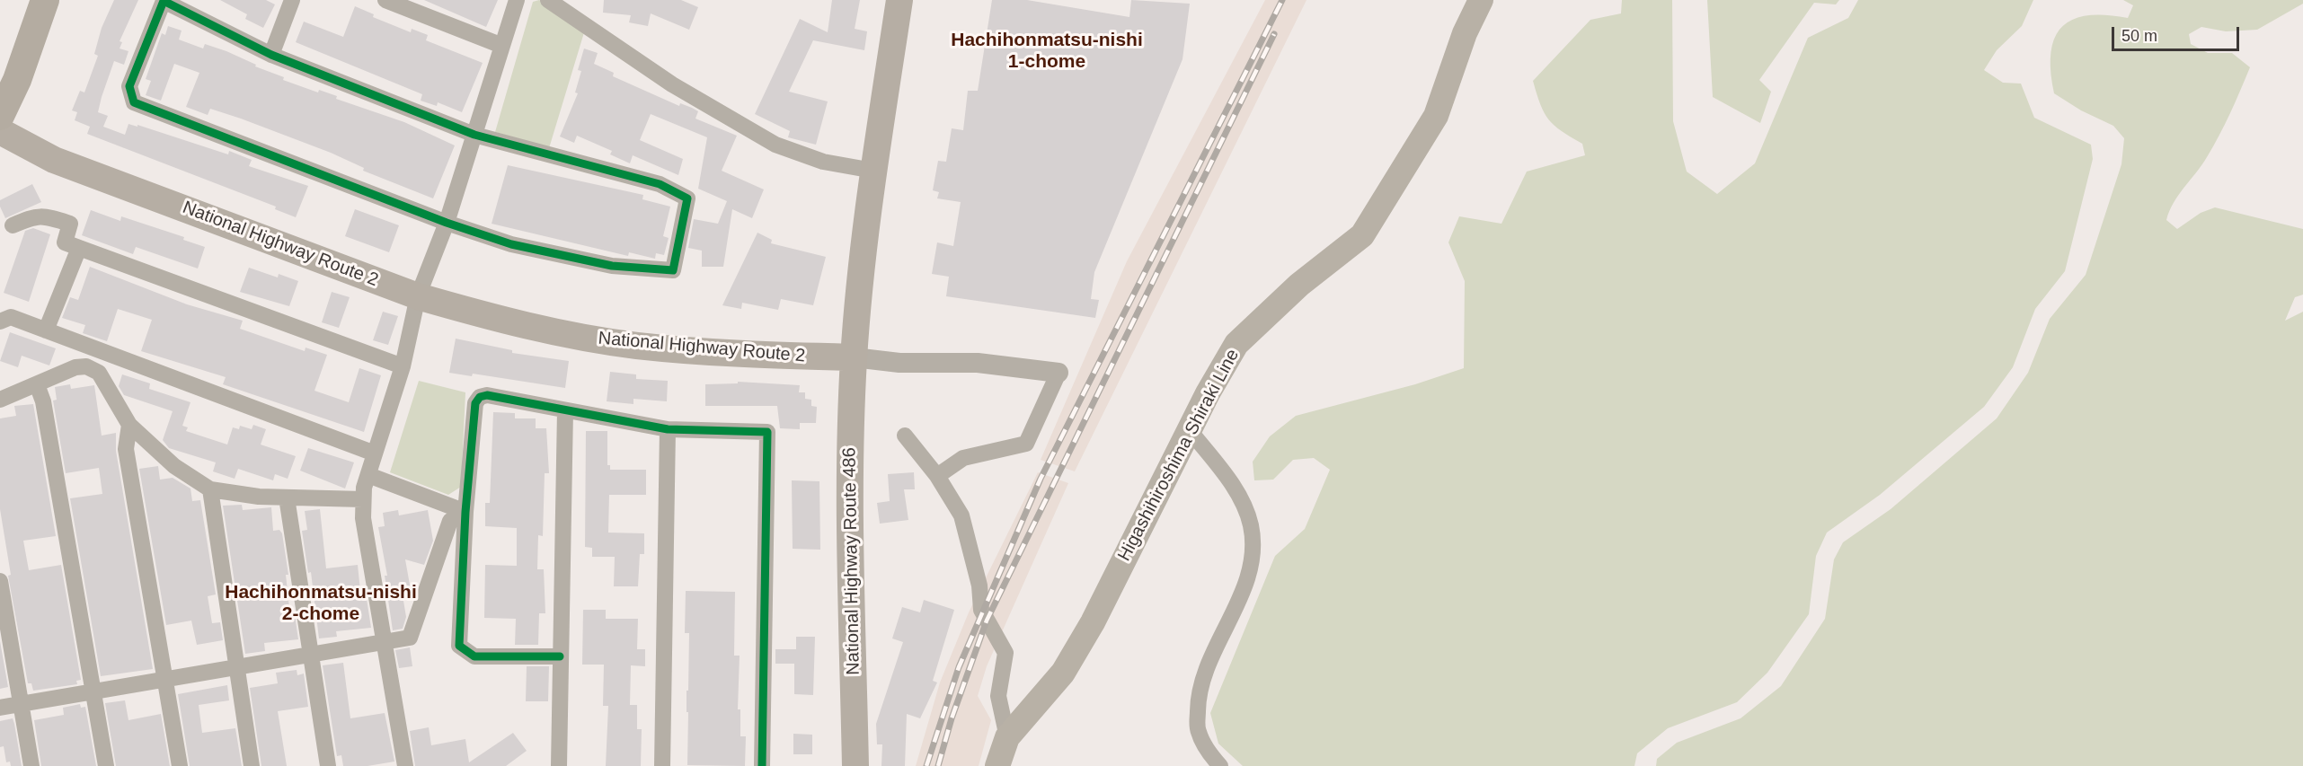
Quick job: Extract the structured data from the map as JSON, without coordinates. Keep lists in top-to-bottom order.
{
  "streets": {
    "highway": ["National Highway Route 2", "National Highway Route 486"],
    "main road": ["Higashihiroshima Shiraki Line"]
  },
  "crossings": [
    ["National Highway Route 2", "National Highway Route 486"]
  ],
  "districts": ["Hachihonmatsu-nishi 1-chome", "Hachihonmatsu-nishi 2-chome"],
  "scale_bar": "50 m"
}
